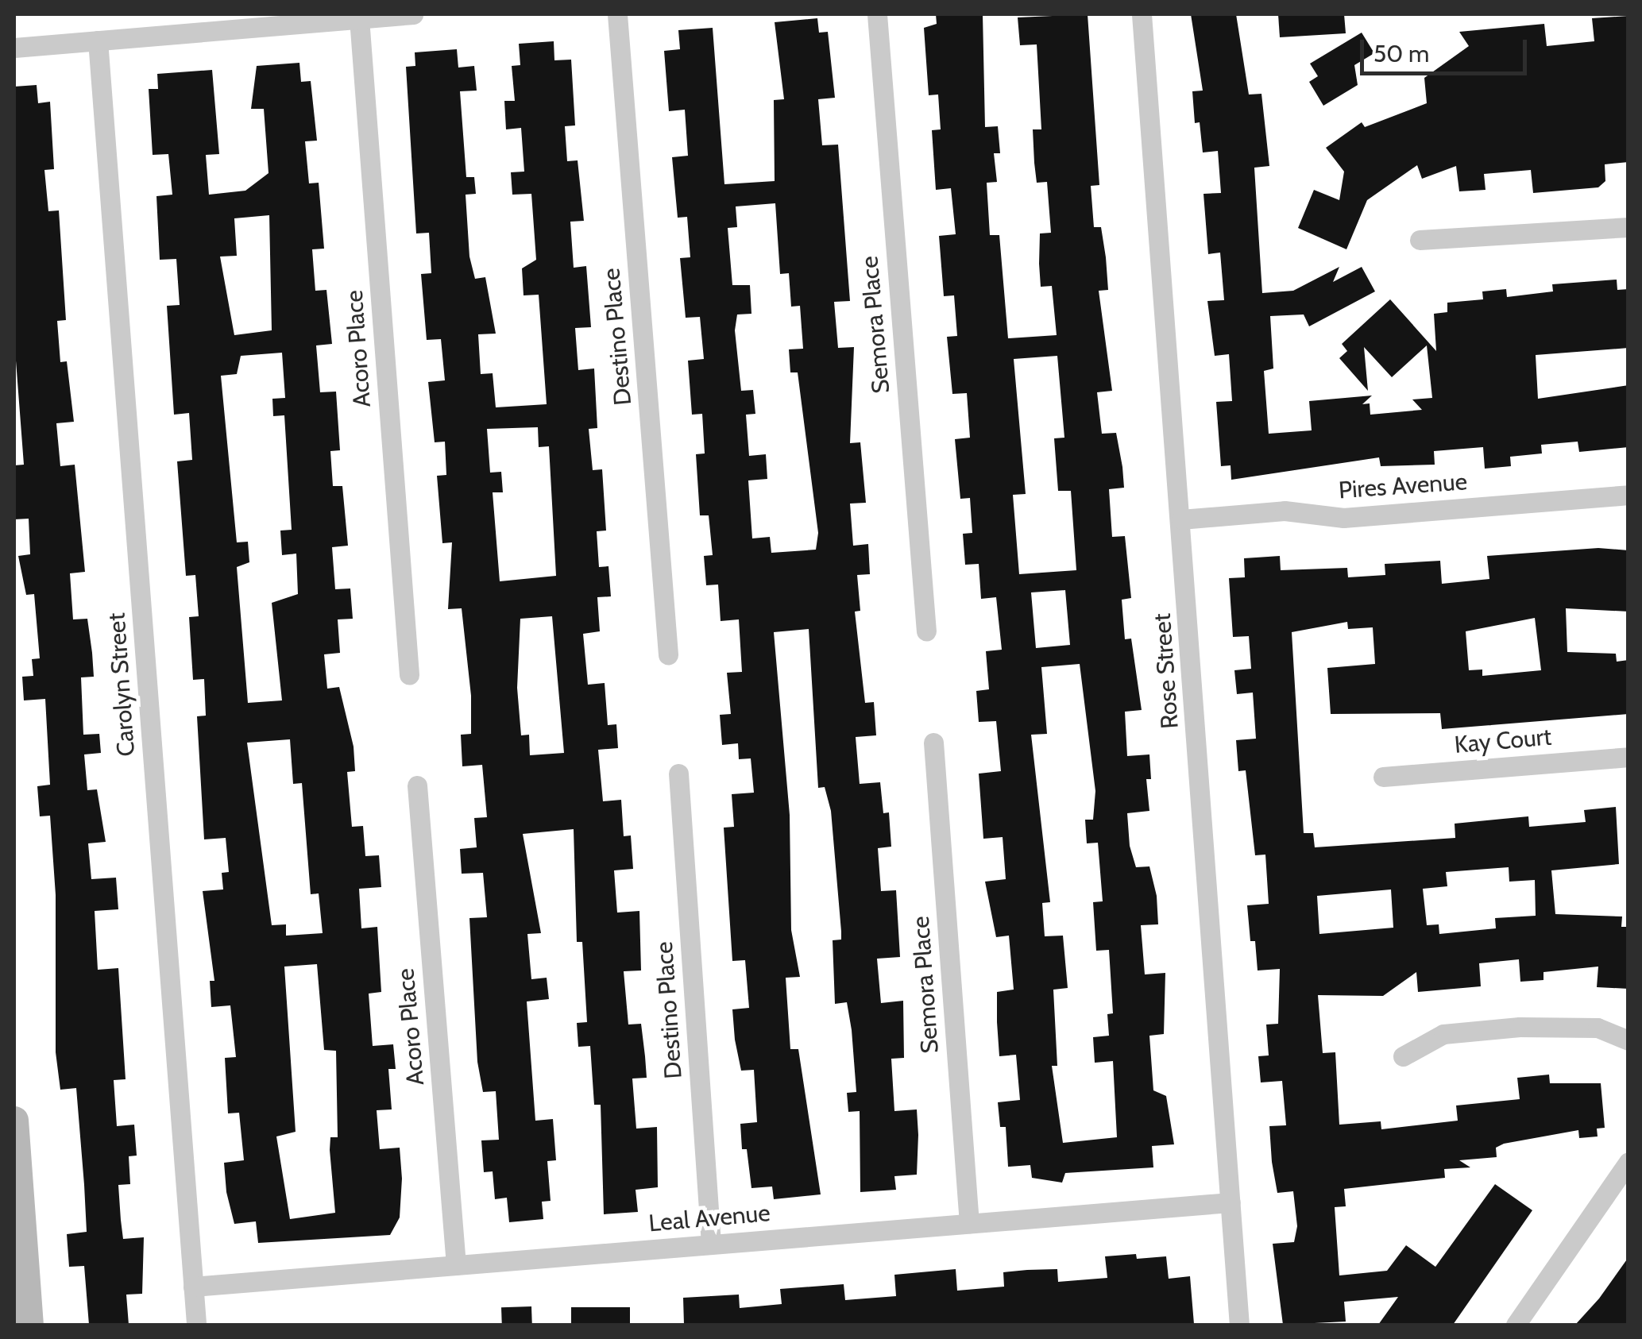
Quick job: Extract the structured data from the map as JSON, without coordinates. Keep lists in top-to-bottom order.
{
  "streets": {
    "street": [
      "Semora Place",
      "Destino Place",
      "Acoro Place",
      "Pires Avenue",
      "Rose Street",
      "Carolyn Street",
      "Kay Court",
      "Leal Avenue"
    ]
  },
  "crossings": [
    ["Semora Place", "Leal Avenue"],
    ["Destino Place", "Leal Avenue"],
    ["Acoro Place", "Leal Avenue"],
    ["Pires Avenue", "Rose Street"],
    ["Rose Street", "Leal Avenue"],
    ["Carolyn Street", "Leal Avenue"]
  ],
  "scale_bar": "50 m"
}
